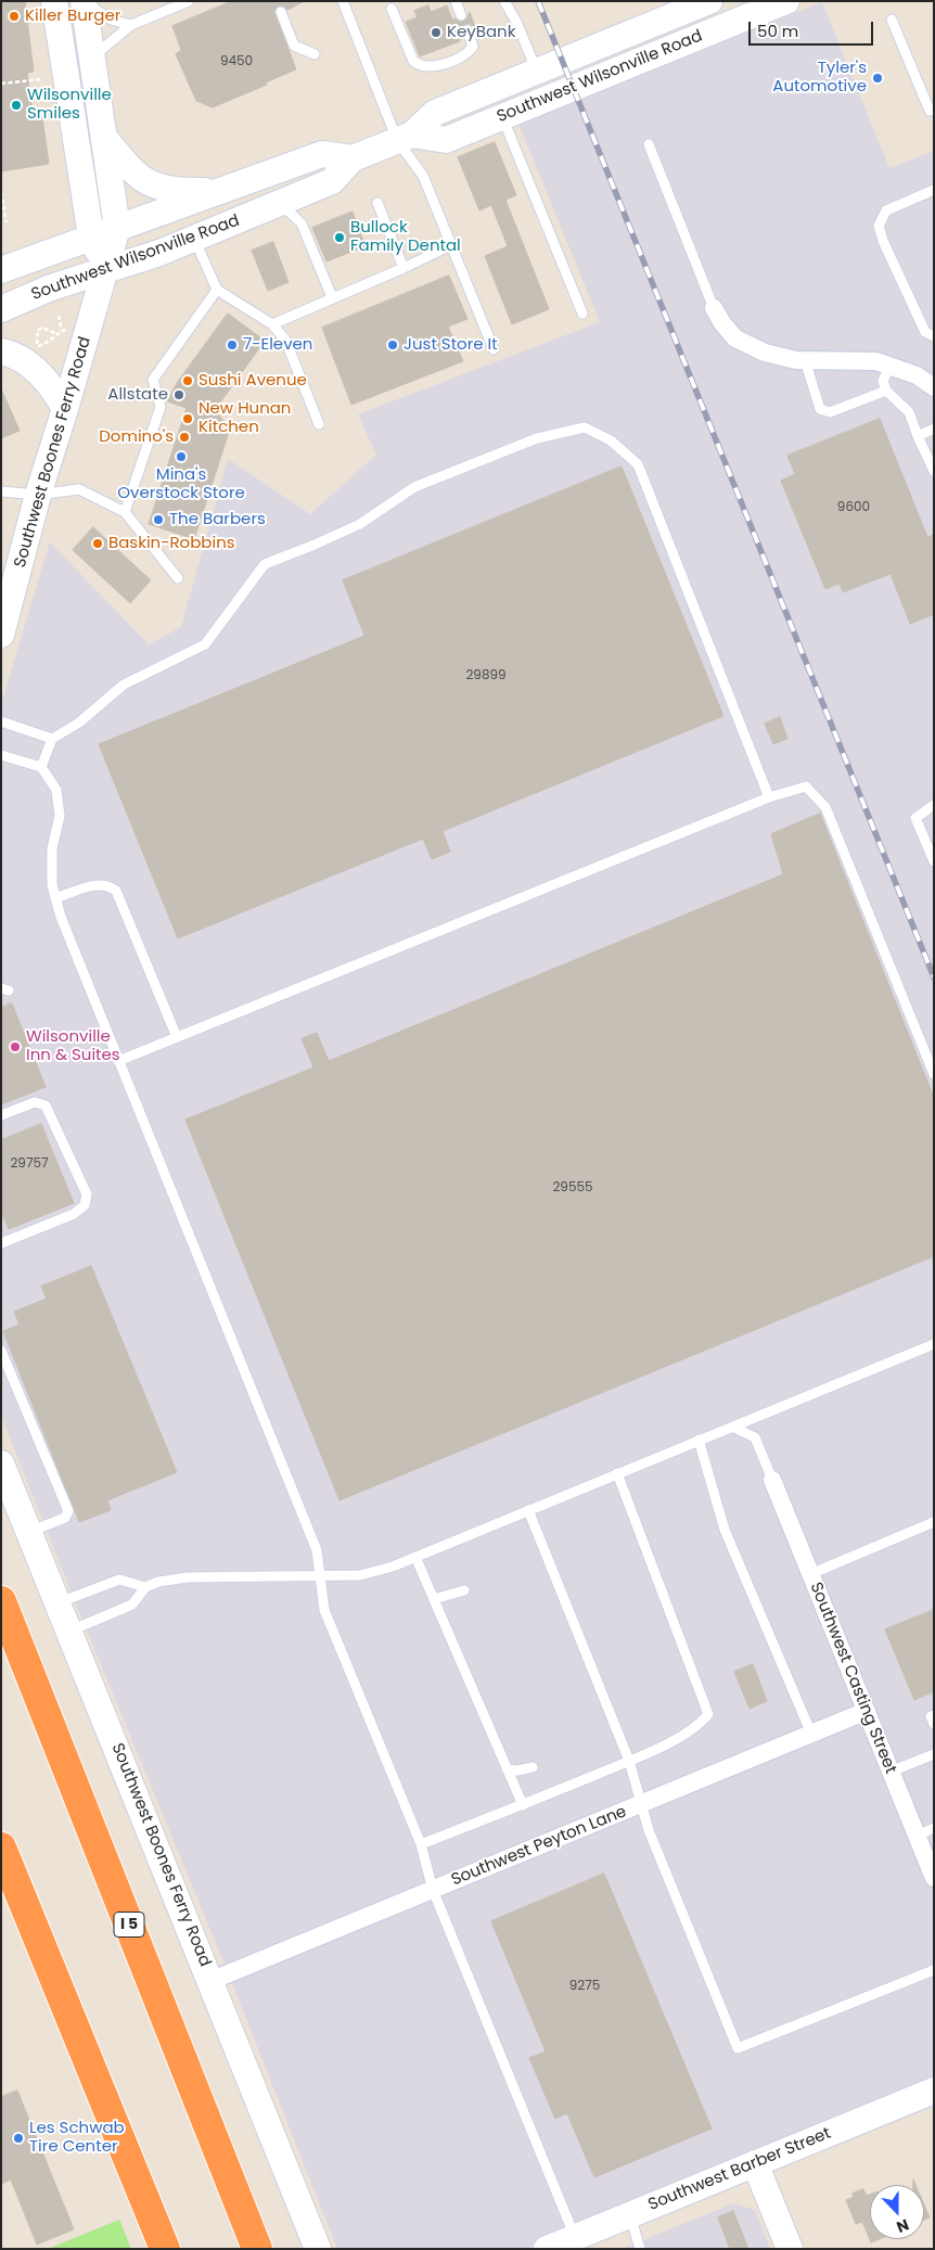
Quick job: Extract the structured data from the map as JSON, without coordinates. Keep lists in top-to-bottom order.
{
  "streets": {
    "highway": ["I 5"],
    "street": [
      "Southwest Wilsonville Road",
      "Southwest Boones Ferry Road",
      "Southwest Casting Street",
      "Southwest Peyton Lane",
      "Southwest Barber Street"
    ]
  },
  "crossings": [
    ["Southwest Wilsonville Road", "Southwest Boones Ferry Road"],
    ["Southwest Boones Ferry Road", "Southwest Peyton Lane"],
    ["Southwest Casting Street", "Southwest Peyton Lane"]
  ],
  "places": [
    "Killer Burger",
    "KeyBank",
    "Tyler's Automotive",
    "Wilsonville Smiles",
    "Bullock Family Dental",
    "7-Eleven",
    "Just Store It",
    "Sushi Avenue",
    "Allstate",
    "New Hunan Kitchen",
    "Domino's",
    "Mina's Overstock Store",
    "The Barbers",
    "Baskin-Robbins",
    "Wilsonville Inn & Suites",
    "Les Schwab Tire Center"
  ],
  "house_numbers": [
    "9450",
    "9600",
    "29899",
    "29757",
    "29555",
    "9275"
  ],
  "scale_bar": "50 m",
  "north": "bottom"
}
